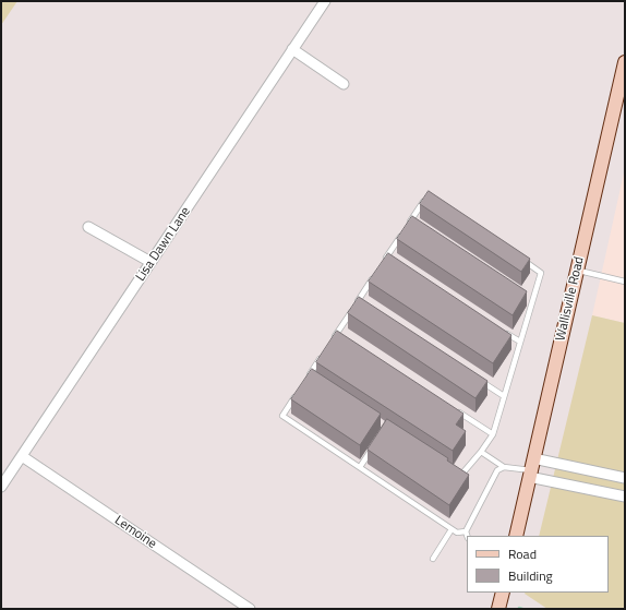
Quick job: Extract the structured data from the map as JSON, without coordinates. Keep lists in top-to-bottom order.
{
  "streets": {
    "main road": ["Wallisville Road"],
    "street": ["Lisa Dawn Lane", "Lemoine"]
  },
  "crossings": [
    ["Lisa Dawn Lane", "Lemoine"]
  ],
  "legend": ["Road", "Building"]
}
